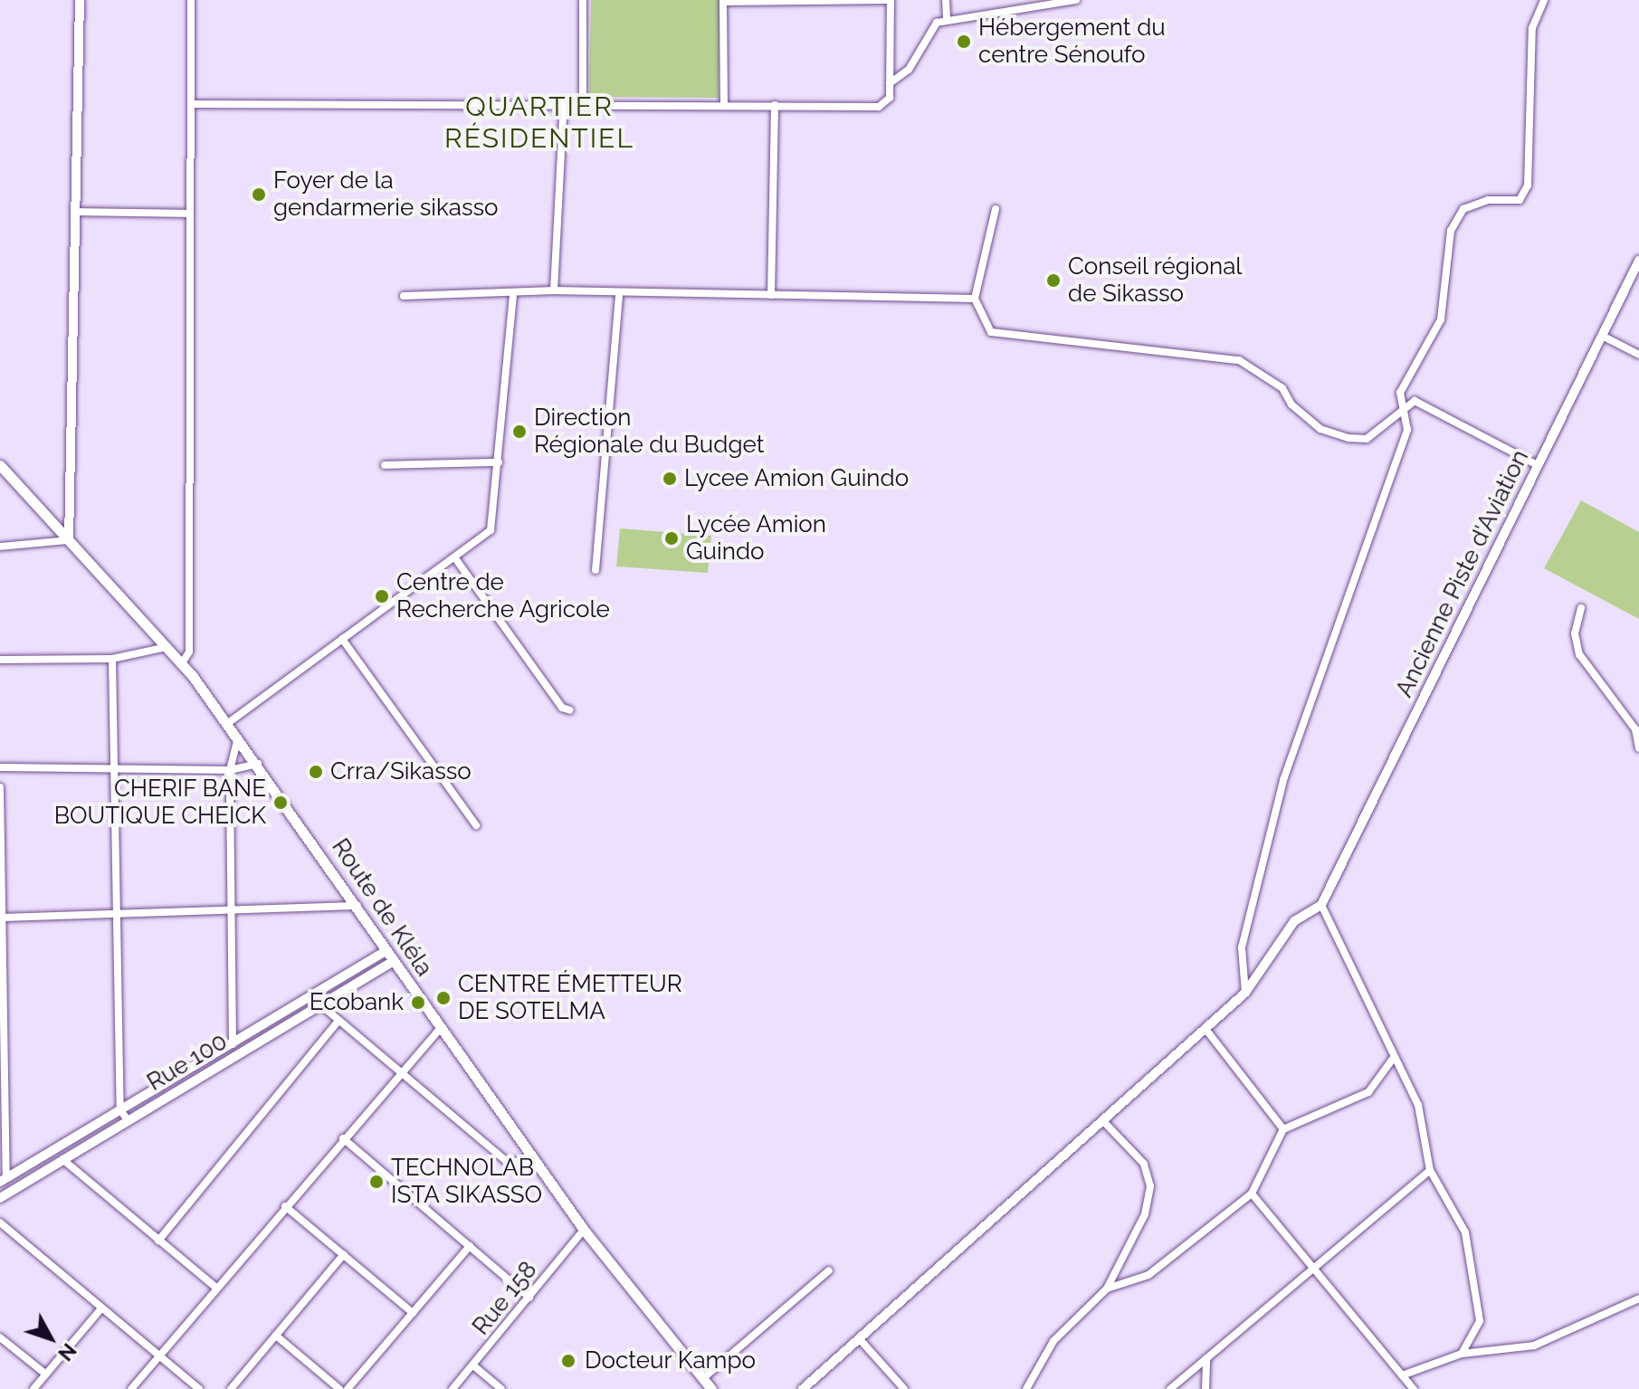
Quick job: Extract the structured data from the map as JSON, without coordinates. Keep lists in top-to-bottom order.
{
  "streets": {
    "main road": ["Route de Kléla"],
    "street": ["Ancienne Piste d'Aviation", "Rue 100", "Rue 158"]
  },
  "crossings": [
    ["Route de Kléla", "Rue 100"],
    ["Route de Kléla", "Rue 158"]
  ],
  "districts": ["QUARTIER RÉSIDENTIEL"],
  "places": [
    "Hébergement du centre Sénoufo",
    "Foyer de la gendarmerie sikasso",
    "Conseil régional de Sikasso",
    "Direction Régionale du Budget",
    "Lycee Amion Guindo",
    "Lycée Amion Guindo",
    "Centre de Recherche Agricole",
    "Crra/Sikasso",
    "CHERIF BANE BOUTIQUE CHEICK",
    "CENTRE ÉMETTEUR DE SOTELMA",
    "Ecobank",
    "TECHNOLAB ISTA SIKASSO",
    "Docteur Kampo"
  ],
  "north": "bottom right"
}
